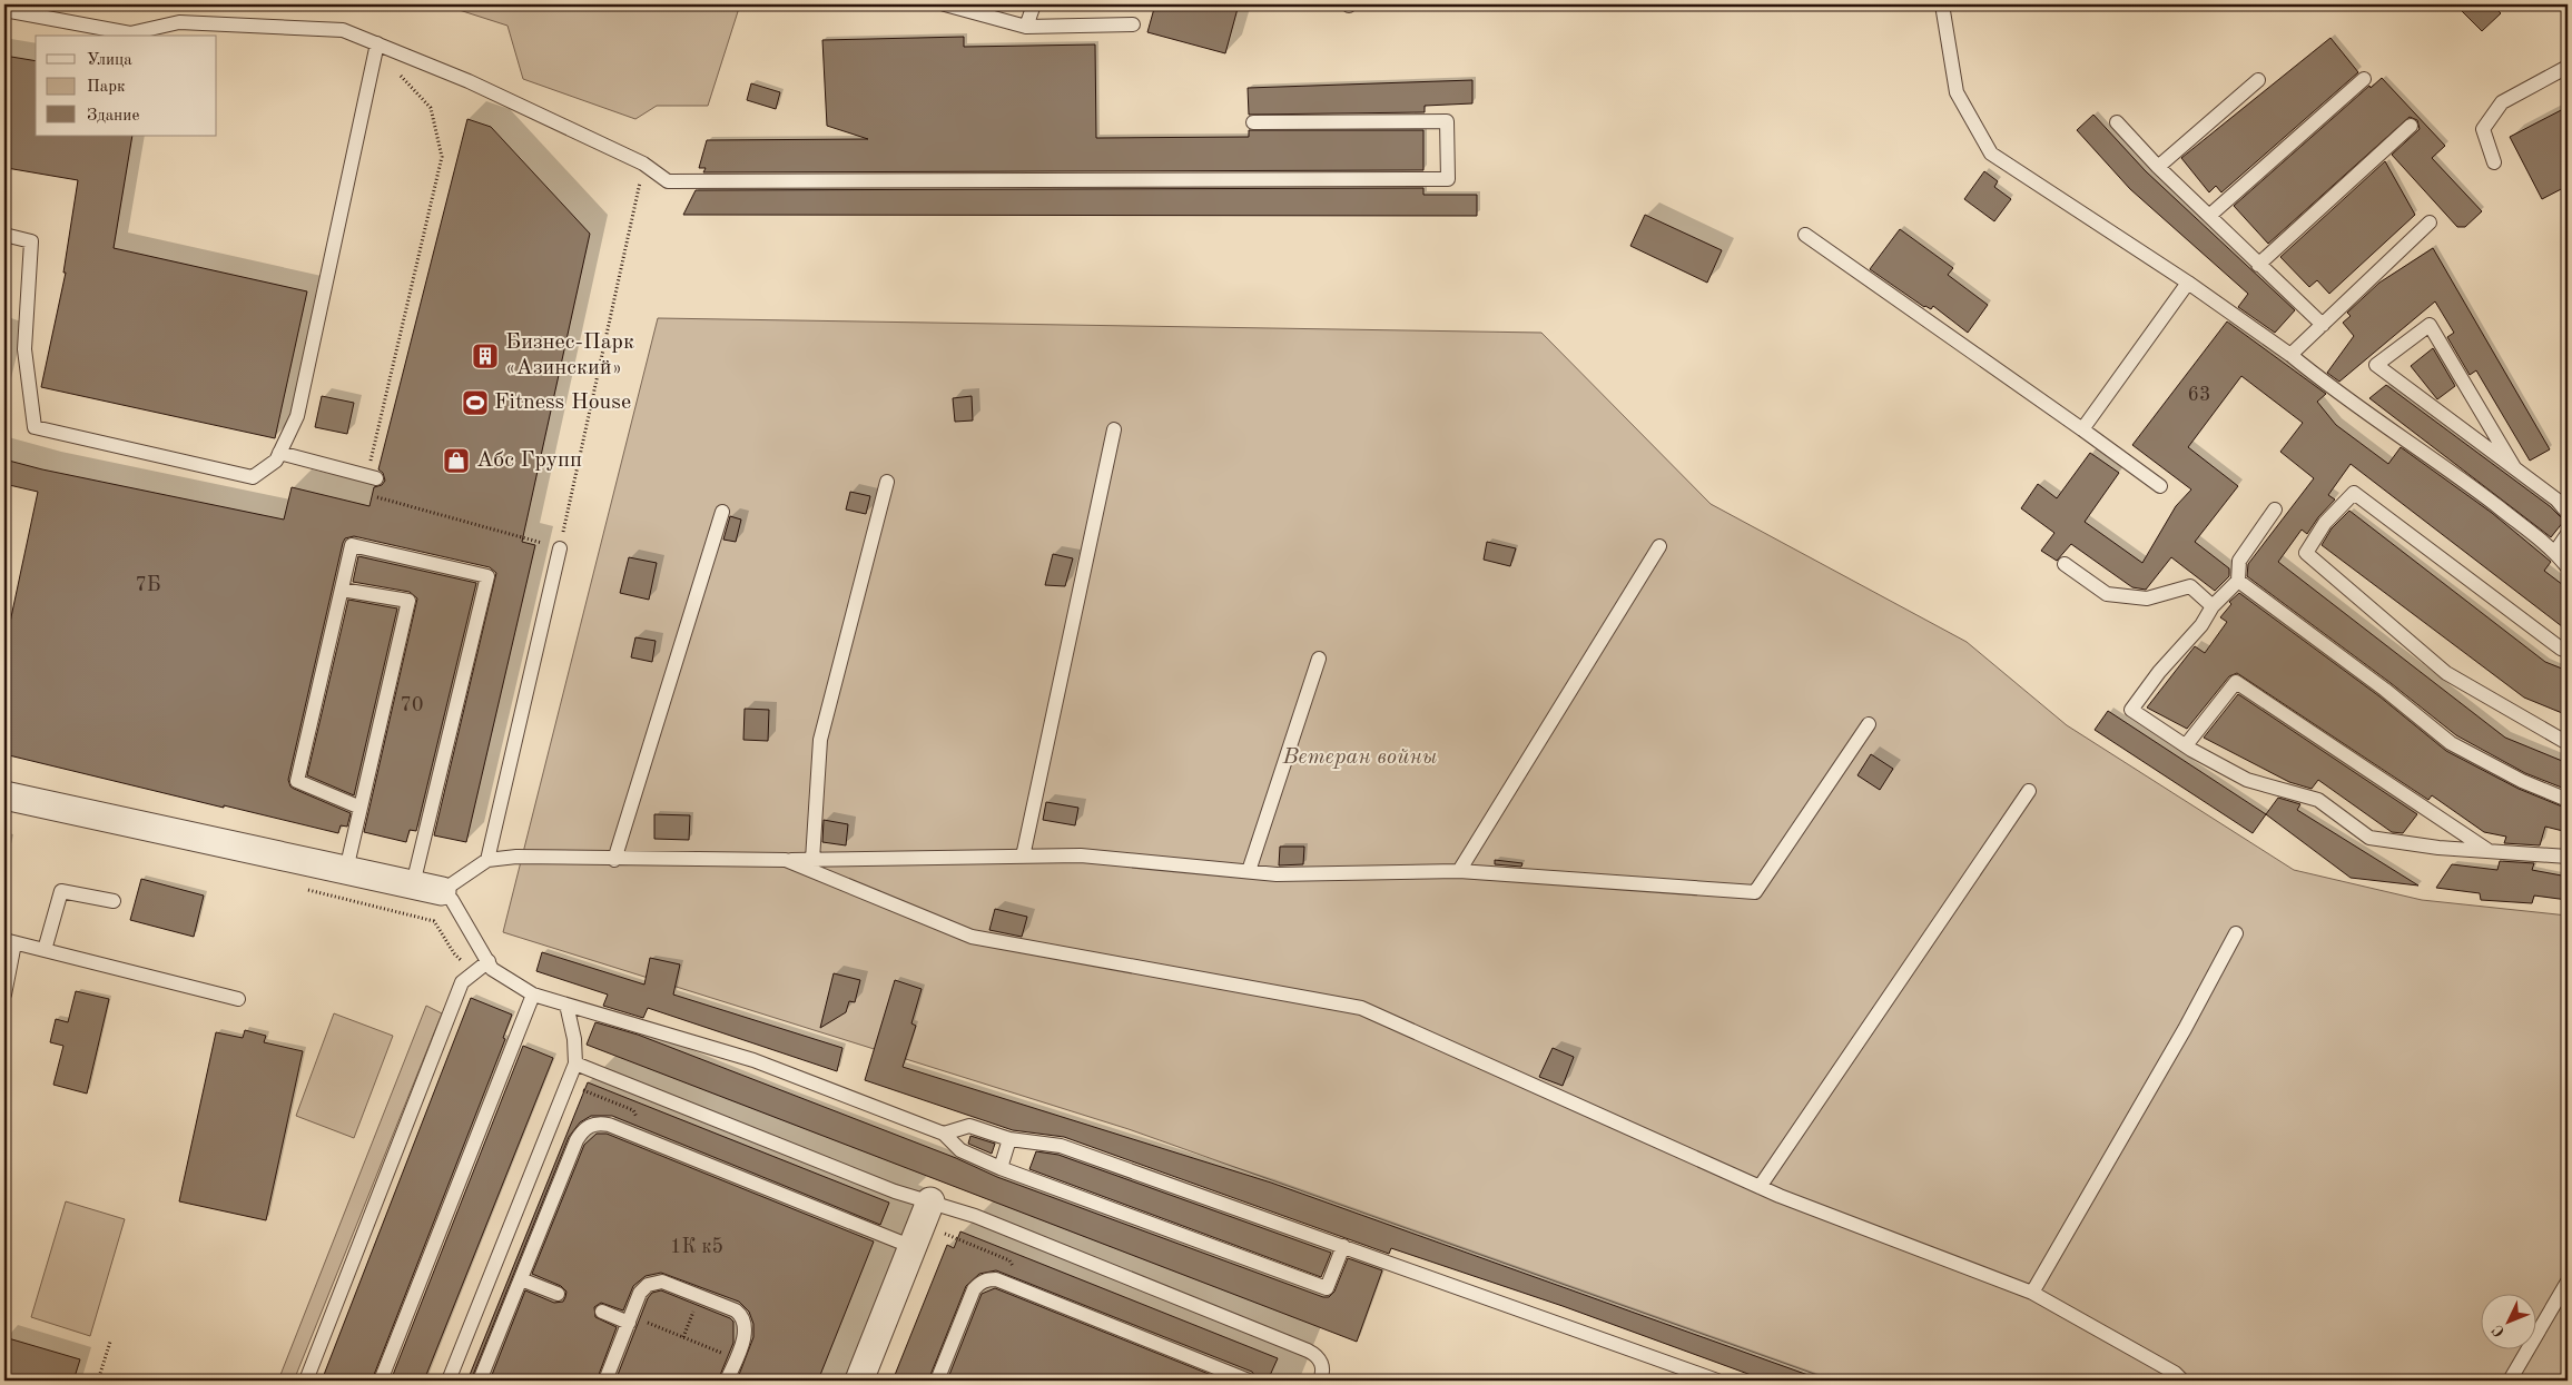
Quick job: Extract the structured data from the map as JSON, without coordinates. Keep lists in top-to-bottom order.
{
  "parks": ["Ветеран войны"],
  "places": {
    "building": ["Бизнес-Парк «Азинский»"],
    "sports": ["Fitness House"],
    "shop": ["Абс Групп"]
  },
  "house_numbers": [
    "63",
    "7Б",
    "70",
    "1К к5"
  ],
  "legend": ["Улица", "Парк", "Здание"],
  "north": "bottom left"
}
